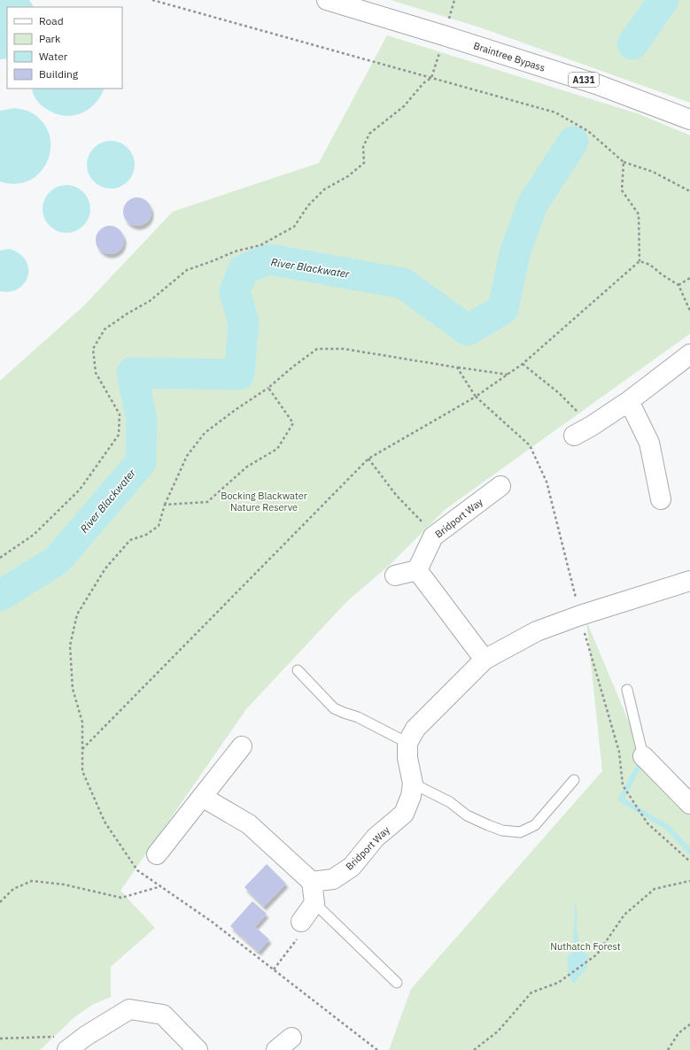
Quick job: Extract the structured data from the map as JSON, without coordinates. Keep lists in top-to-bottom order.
{
  "streets": {
    "main road": ["Braintree Bypass", "A131", "Bridport Way"]
  },
  "water": ["River Blackwater"],
  "parks": ["Bocking Blackwater Nature Reserve", "Nuthatch Forest"],
  "legend": [
    "Road",
    "Park",
    "Water",
    "Building"
  ]
}
